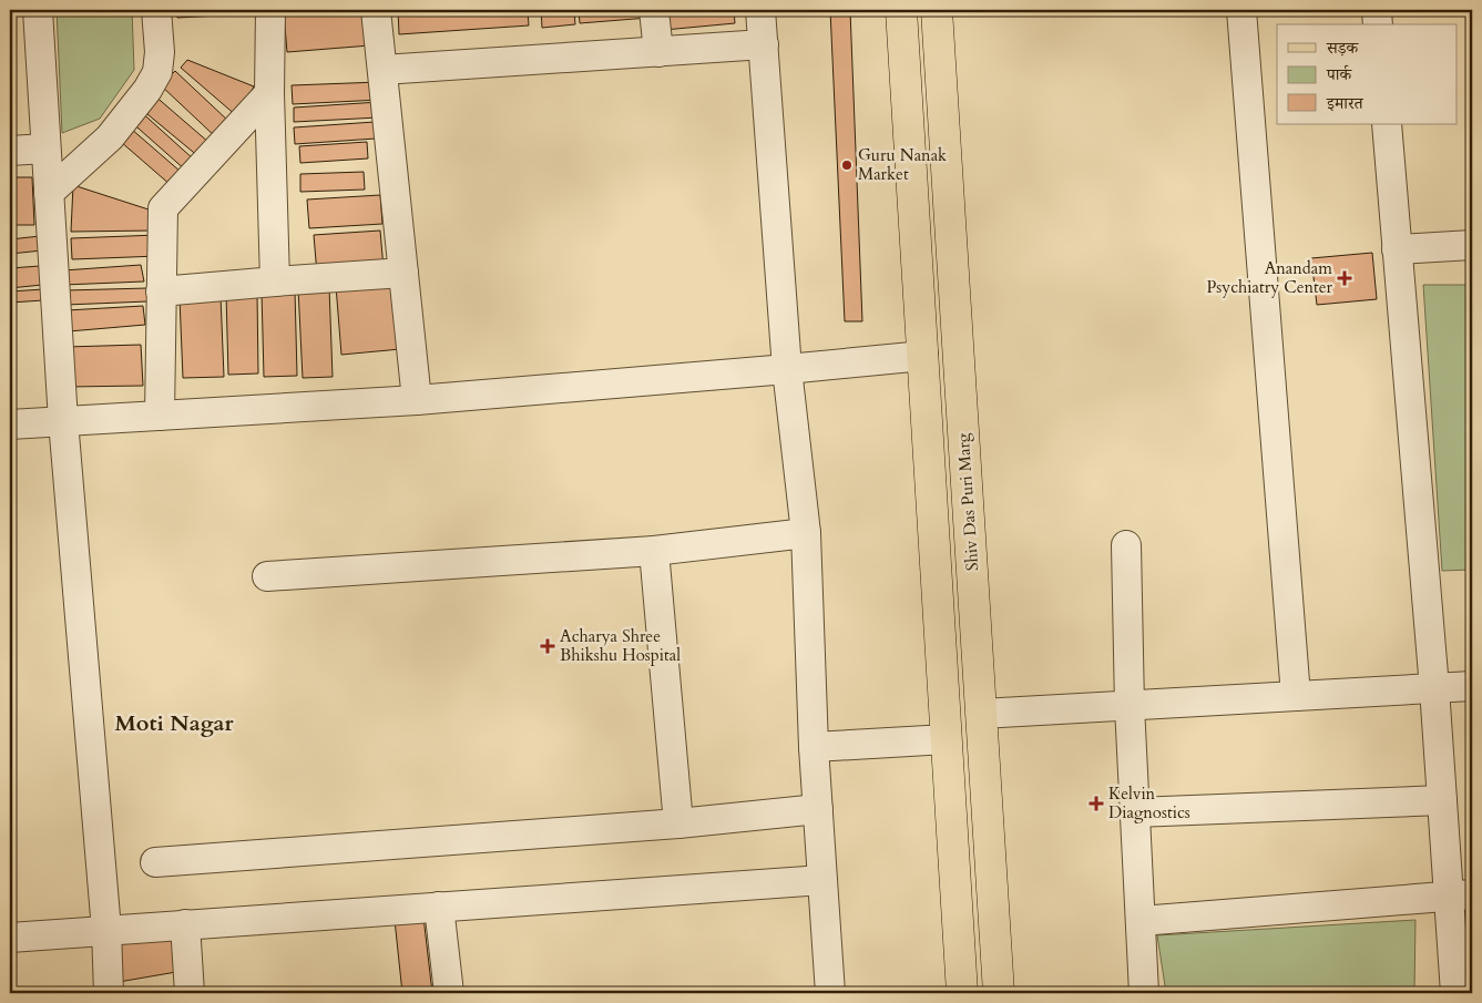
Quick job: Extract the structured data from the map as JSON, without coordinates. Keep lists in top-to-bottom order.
{
  "streets": {
    "main road": ["Shiv Das Puri Marg"]
  },
  "districts": ["Moti Nagar"],
  "places": {
    "other": ["Guru Nanak Market"],
    "health": ["Anandam Psychiatry Center", "Acharya Shree Bhikshu Hospital", "Kelvin Diagnostics"]
  },
  "legend": ["सड़क", "पार्क", "इमारत"]
}
